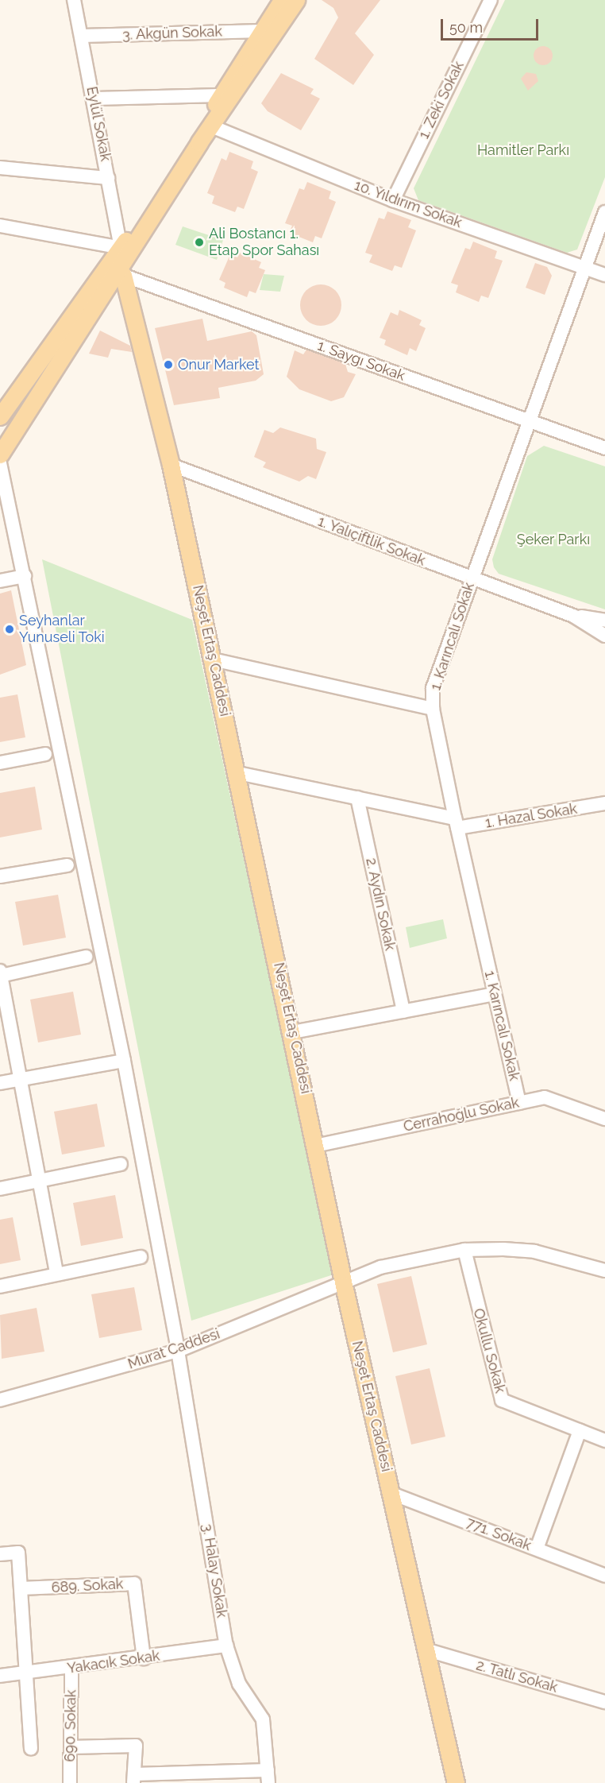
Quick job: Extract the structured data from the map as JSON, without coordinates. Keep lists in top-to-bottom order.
{
  "streets": {
    "main road": ["Neşet Ertaş Caddesi"],
    "street": [
      "3. Akgün Sokak",
      "1. Zeki Sokak",
      "Eylül Sokak",
      "10. Yıldırım Sokak",
      "1. Saygı Sokak",
      "1. Yalıçiftlik Sokak",
      "1. Karıncalı Sokak",
      "1. Hazal Sokak",
      "2. Aydın Sokak",
      "Cerrahoğlu Sokak",
      "Murat Caddesi",
      "Okullu Sokak",
      "771. Sokak",
      "3. Halay Sokak",
      "689. Sokak",
      "Yakacık Sokak",
      "2. Tatlı Sokak",
      "690. Sokak"
    ]
  },
  "crossings": [
    ["3. Akgün Sokak", "Eylül Sokak"],
    ["1. Zeki Sokak", "10. Yıldırım Sokak"],
    ["10. Yıldırım Sokak", "1. Karıncalı Sokak"],
    ["1. Saygı Sokak", "1. Karıncalı Sokak"],
    ["1. Saygı Sokak", "Neşet Ertaş Caddesi"],
    ["1. Yalıçiftlik Sokak", "1. Karıncalı Sokak"],
    ["1. Yalıçiftlik Sokak", "Neşet Ertaş Caddesi"],
    ["1. Karıncalı Sokak", "1. Hazal Sokak"],
    ["1. Karıncalı Sokak", "Cerrahoğlu Sokak"],
    ["Neşet Ertaş Caddesi", "Cerrahoğlu Sokak"],
    ["Neşet Ertaş Caddesi", "Murat Caddesi"],
    ["Neşet Ertaş Caddesi", "771. Sokak"],
    ["Neşet Ertaş Caddesi", "2. Tatlı Sokak"],
    ["Murat Caddesi", "Okullu Sokak"],
    ["Murat Caddesi", "3. Halay Sokak"],
    ["3. Halay Sokak", "Yakacık Sokak"],
    ["689. Sokak", "Yakacık Sokak"],
    ["Yakacık Sokak", "690. Sokak"]
  ],
  "parks": ["Hamitler Parkı", "Şeker Parkı"],
  "places": ["Ali Bostancı 1. Etap Spor Sahası", "Onur Market", "Seyhanlar Yunuseli Toki"],
  "scale_bar": "50 m"
}
